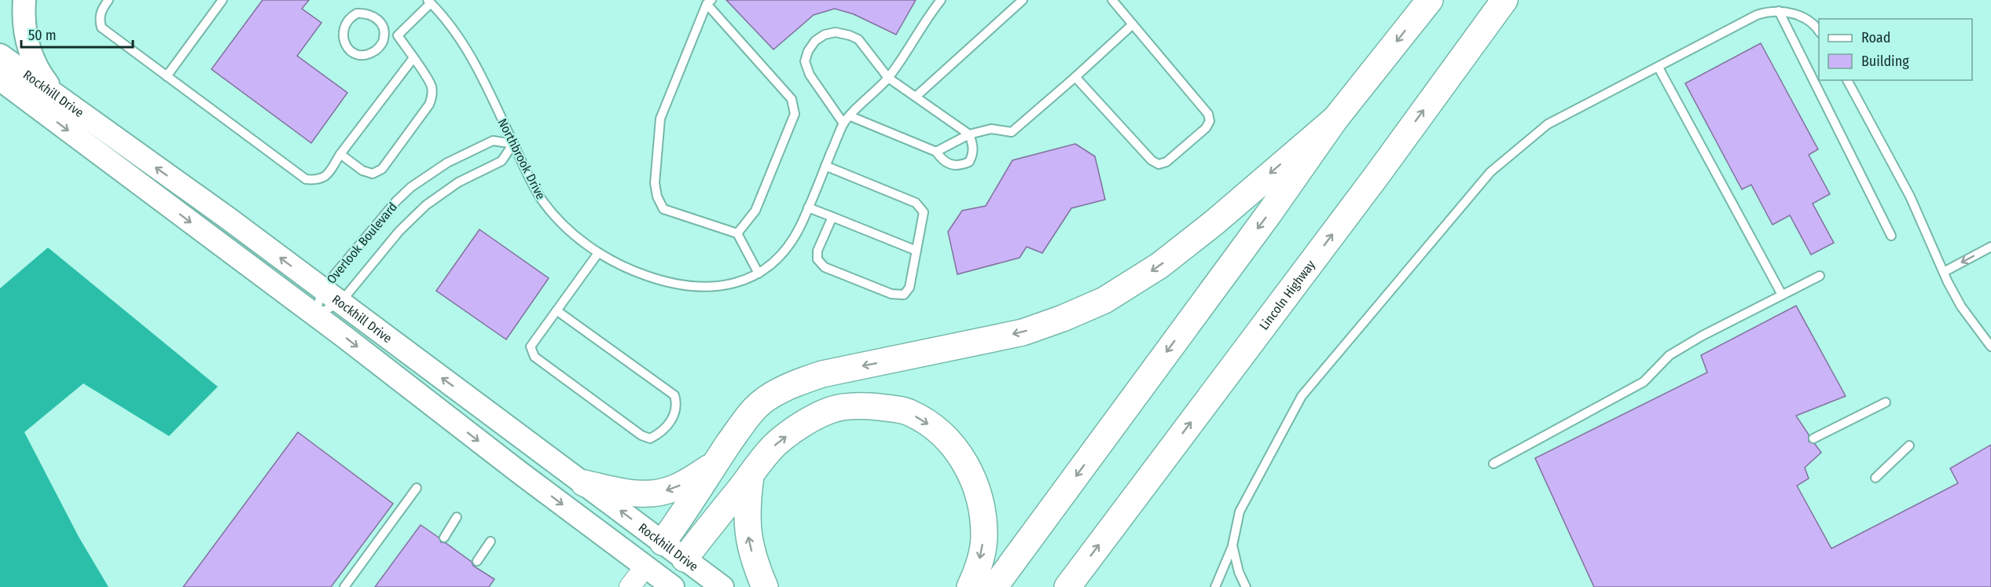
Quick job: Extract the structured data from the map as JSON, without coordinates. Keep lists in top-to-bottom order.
{
  "streets": {
    "highway": ["Lincoln Highway"],
    "main road": ["Rockhill Drive"],
    "lane": ["Northbrook Drive", "Overlook Boulevard"]
  },
  "crossings": [
    ["Rockhill Drive", "Overlook Boulevard"],
    ["Northbrook Drive", "Overlook Boulevard"]
  ],
  "legend": ["Road", "Building"],
  "scale_bar": "50 m"
}
